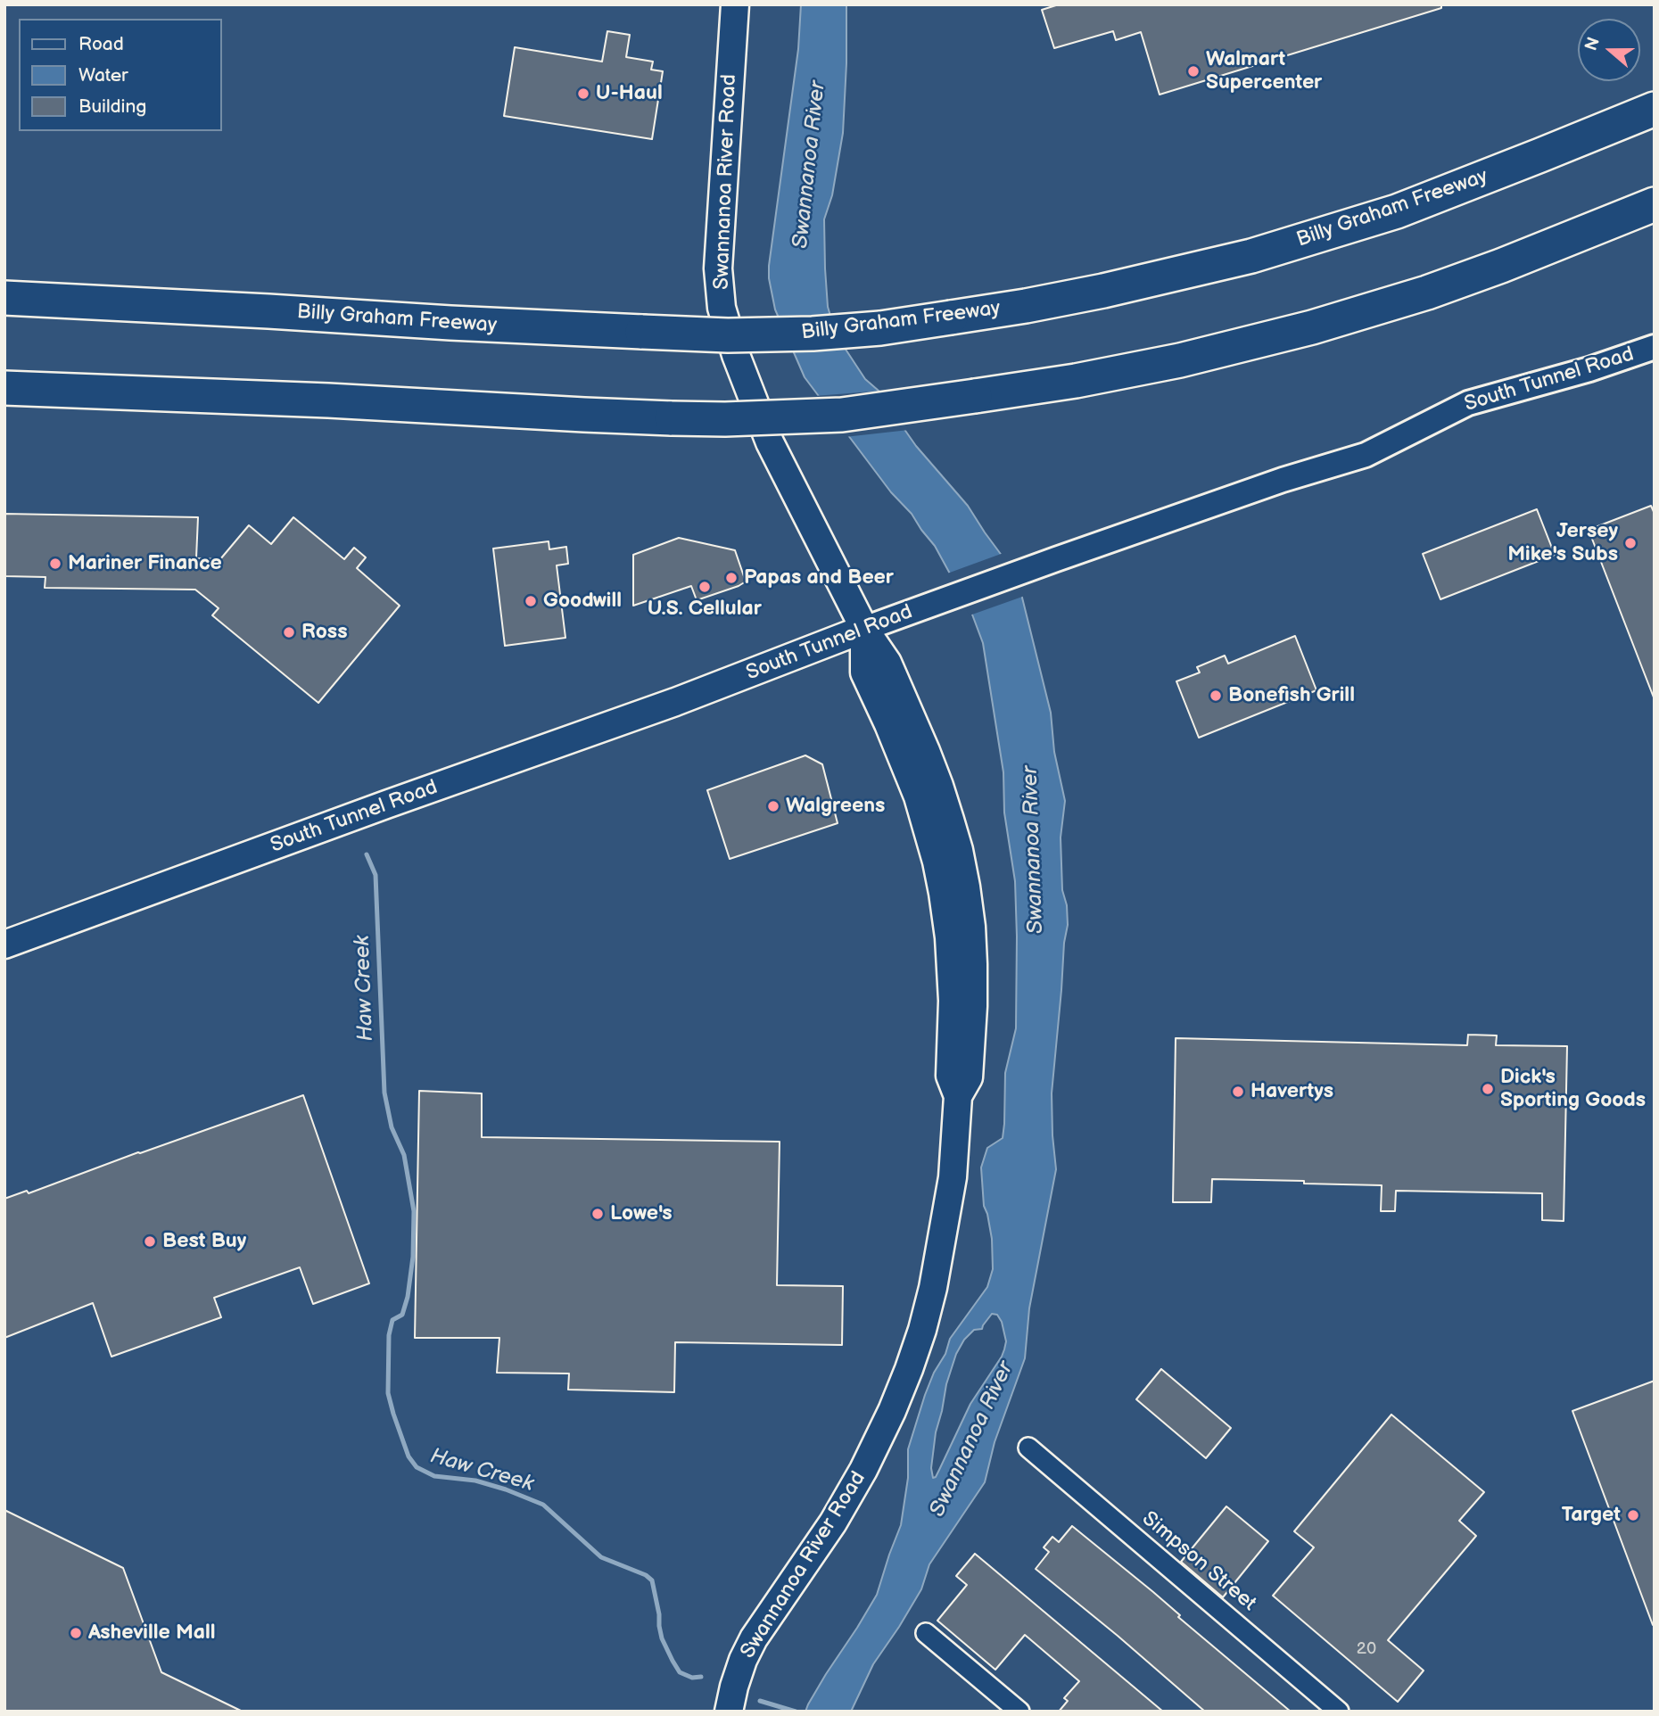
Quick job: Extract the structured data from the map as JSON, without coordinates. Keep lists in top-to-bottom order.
{
  "streets": {
    "highway": ["Billy Graham Freeway"],
    "main road": ["Swannanoa River Road", "South Tunnel Road"],
    "street": ["Simpson Street"]
  },
  "crossings": [
    ["Swannanoa River Road", "South Tunnel Road"]
  ],
  "water": ["Swannanoa River", "Haw Creek"],
  "places": [
    "Walmart Supercenter",
    "U-Haul",
    "Jersey Mike's Subs",
    "Mariner Finance",
    "Papas and Beer",
    "U.S. Cellular",
    "Goodwill",
    "Ross",
    "Bonefish Grill",
    "Walgreens",
    "Dick's Sporting Goods",
    "Havertys",
    "Lowe's",
    "Best Buy",
    "Target",
    "Asheville Mall"
  ],
  "house_numbers": ["20"],
  "legend": ["Road", "Water", "Building"],
  "north": "left"
}
